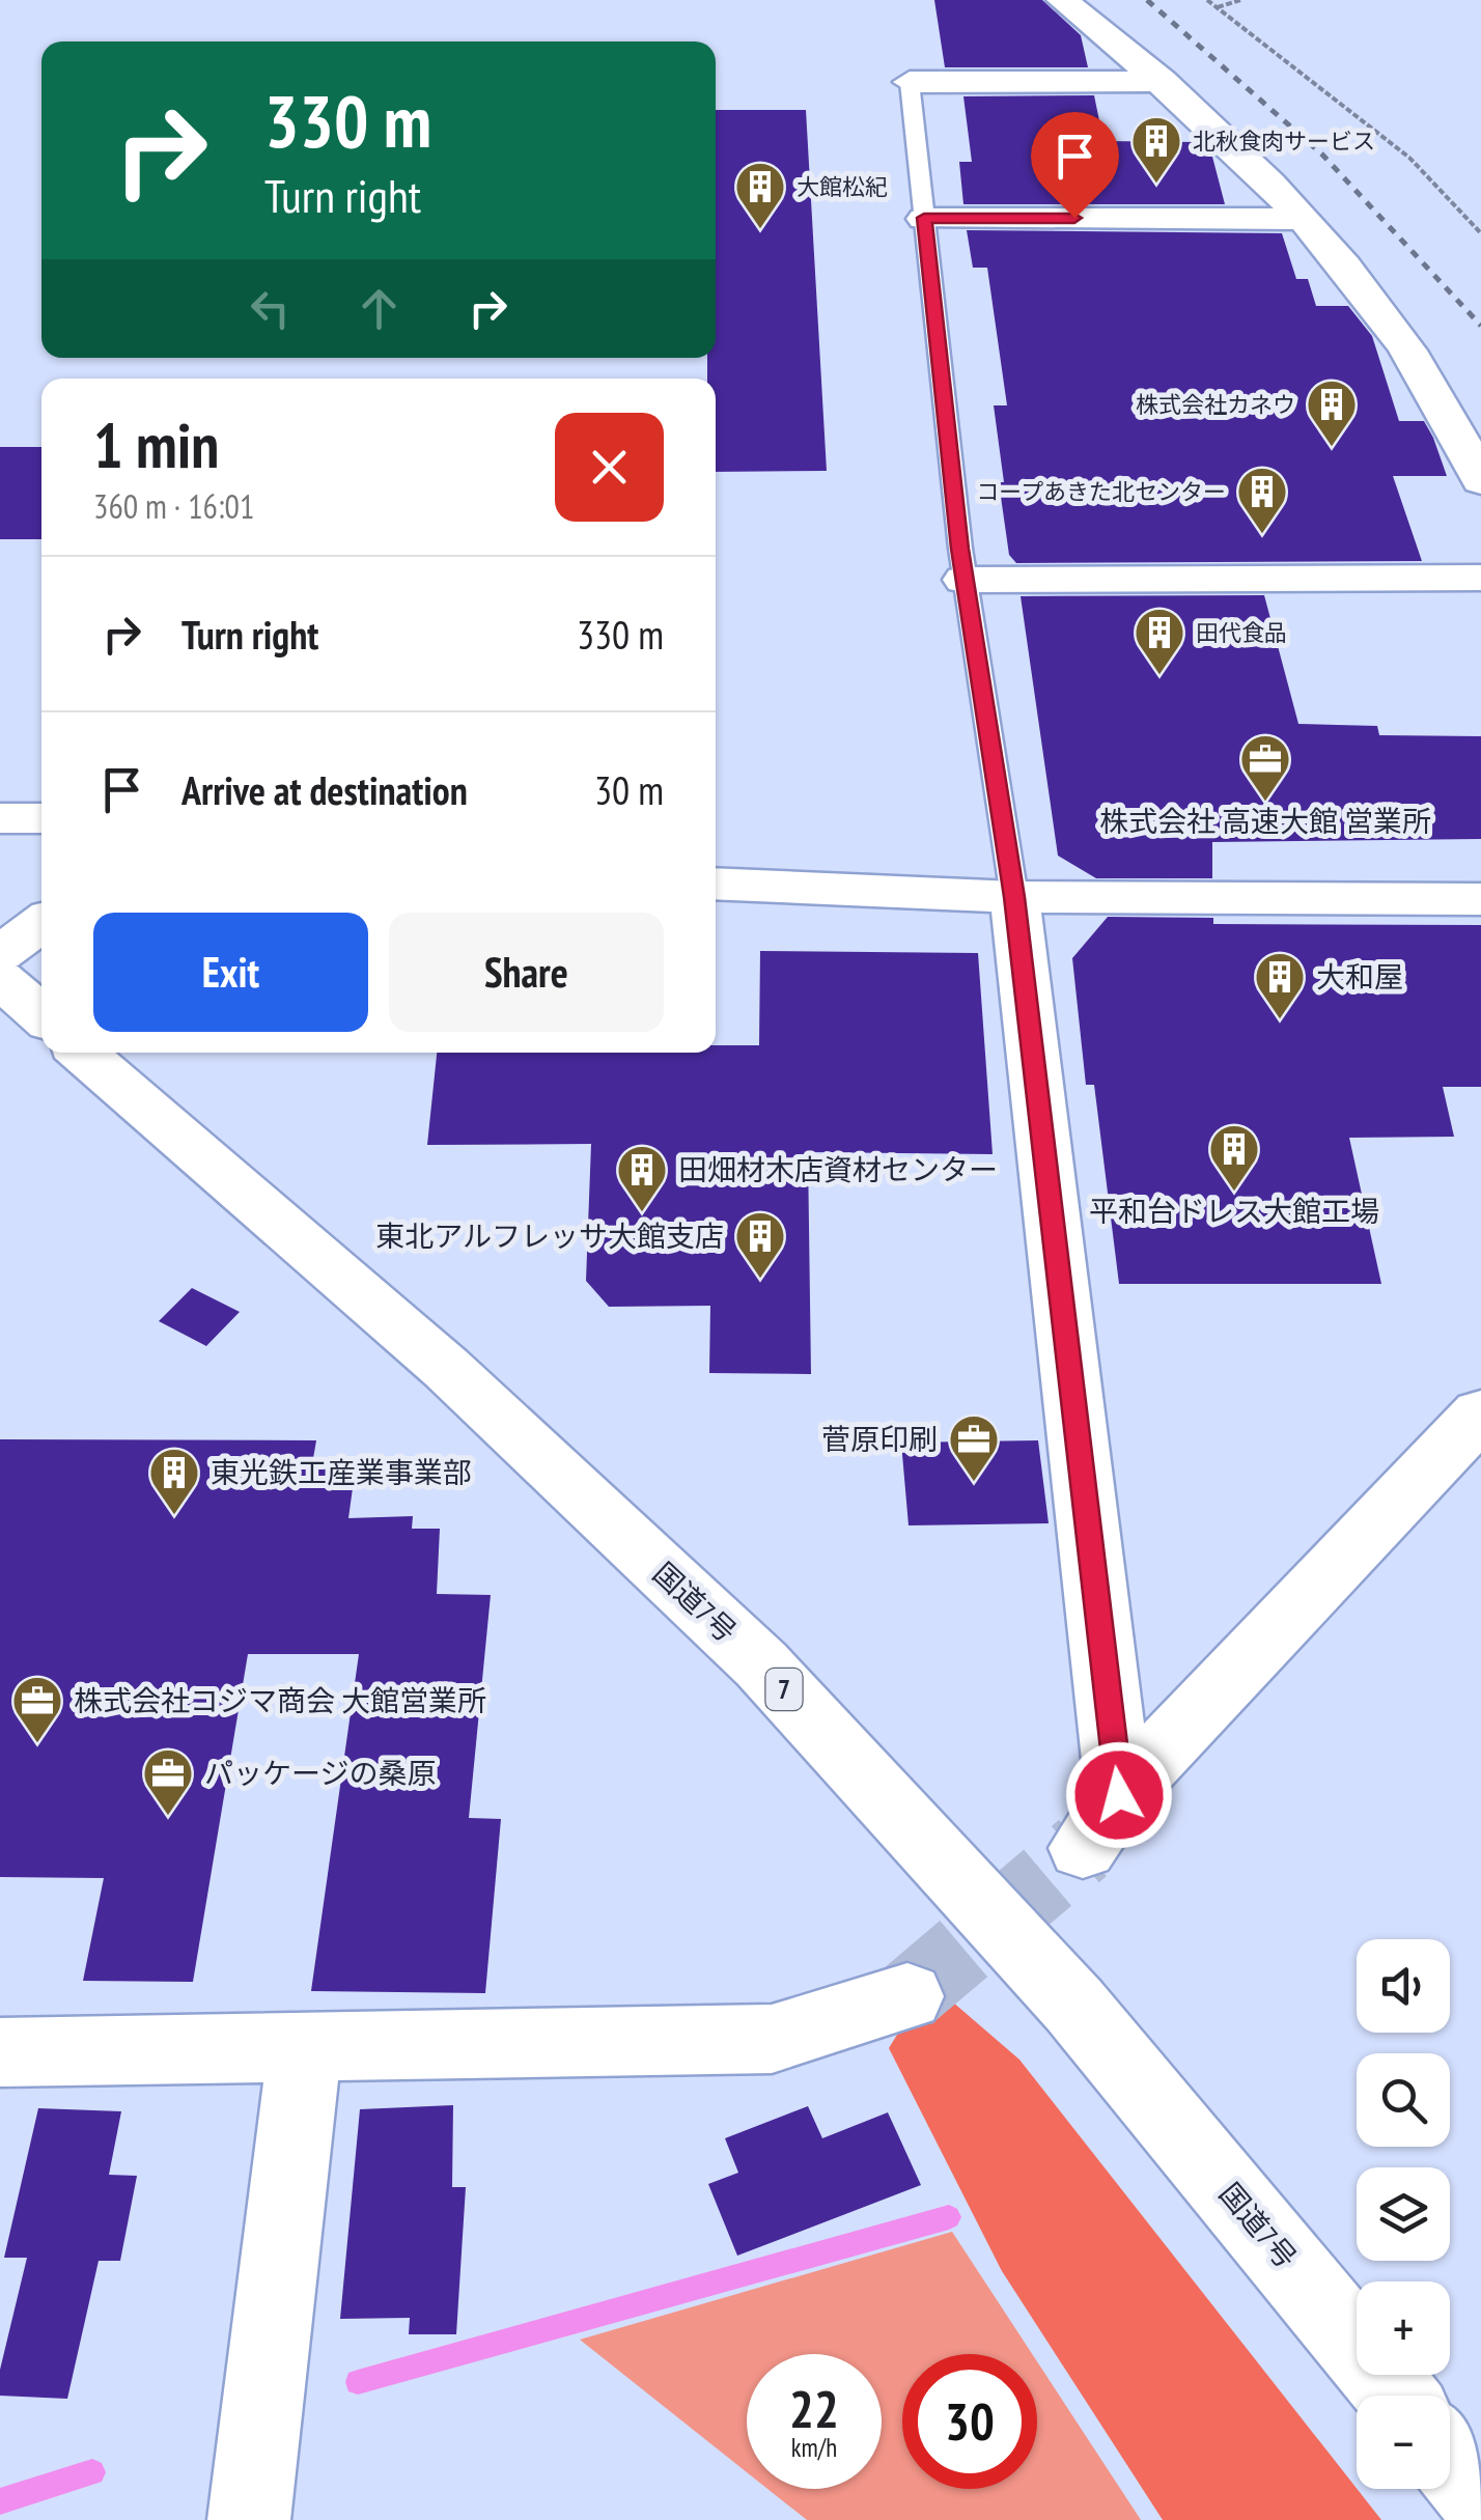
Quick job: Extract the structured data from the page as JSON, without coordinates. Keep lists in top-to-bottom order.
{
  "streets": {
    "main road": ["国道7号", "7"]
  },
  "places": {
    "building": [
      "北秋食肉サービス",
      "大館松紀",
      "株式会社カネウ",
      "コープあきた北センター",
      "田代食品",
      "大和屋",
      "平和台ドレス大館工場",
      "田畑材木店資材センター",
      "東北アルフレッサ大館支店",
      "東光鉄工産業事業部"
    ],
    "office": [
      "株式会社 高速大館 営業所",
      "菅原印刷",
      "株式会社コジマ商会 大館営業所",
      "パッケージの桑原"
    ]
  },
  "page": {
    "turn": ["330 m", "Turn right"],
    "heading": ["1 min", "360 m · 16:01"],
    "list": [
      {
        "name": "Turn right",
        "value": "330 m"
      },
      {
        "name": "Arrive at destination",
        "value": "30 m"
      }
    ],
    "buttons": ["Exit", "Share"],
    "map_buttons": ["+", "−"],
    "speed": "22 km/h",
    "limit": "30"
  }
}
